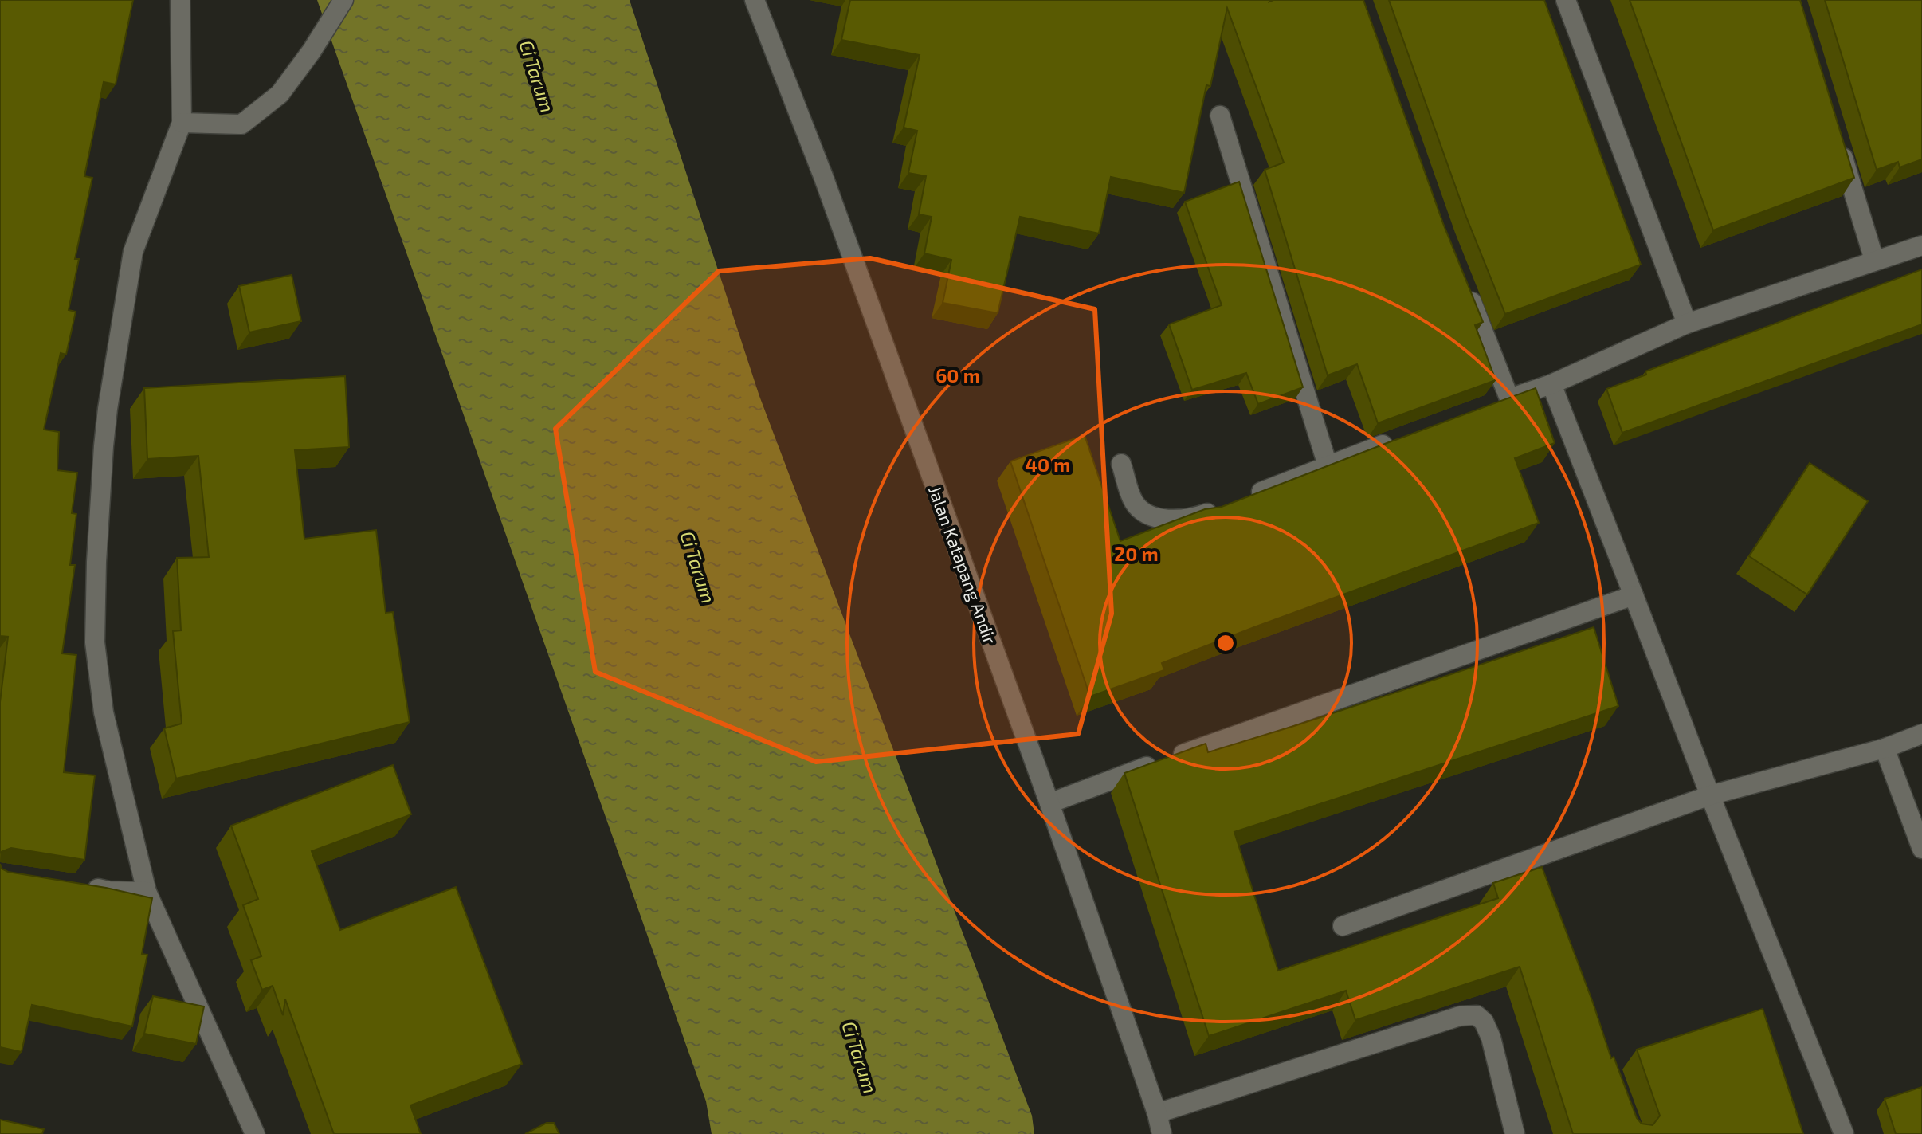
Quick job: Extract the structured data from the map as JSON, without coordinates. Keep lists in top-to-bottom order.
{
  "streets": {
    "street": ["Jalan Katapang Andir"]
  },
  "water": ["Ci Tarum"],
  "rings": ["60 m", "40 m", "20 m"]
}
